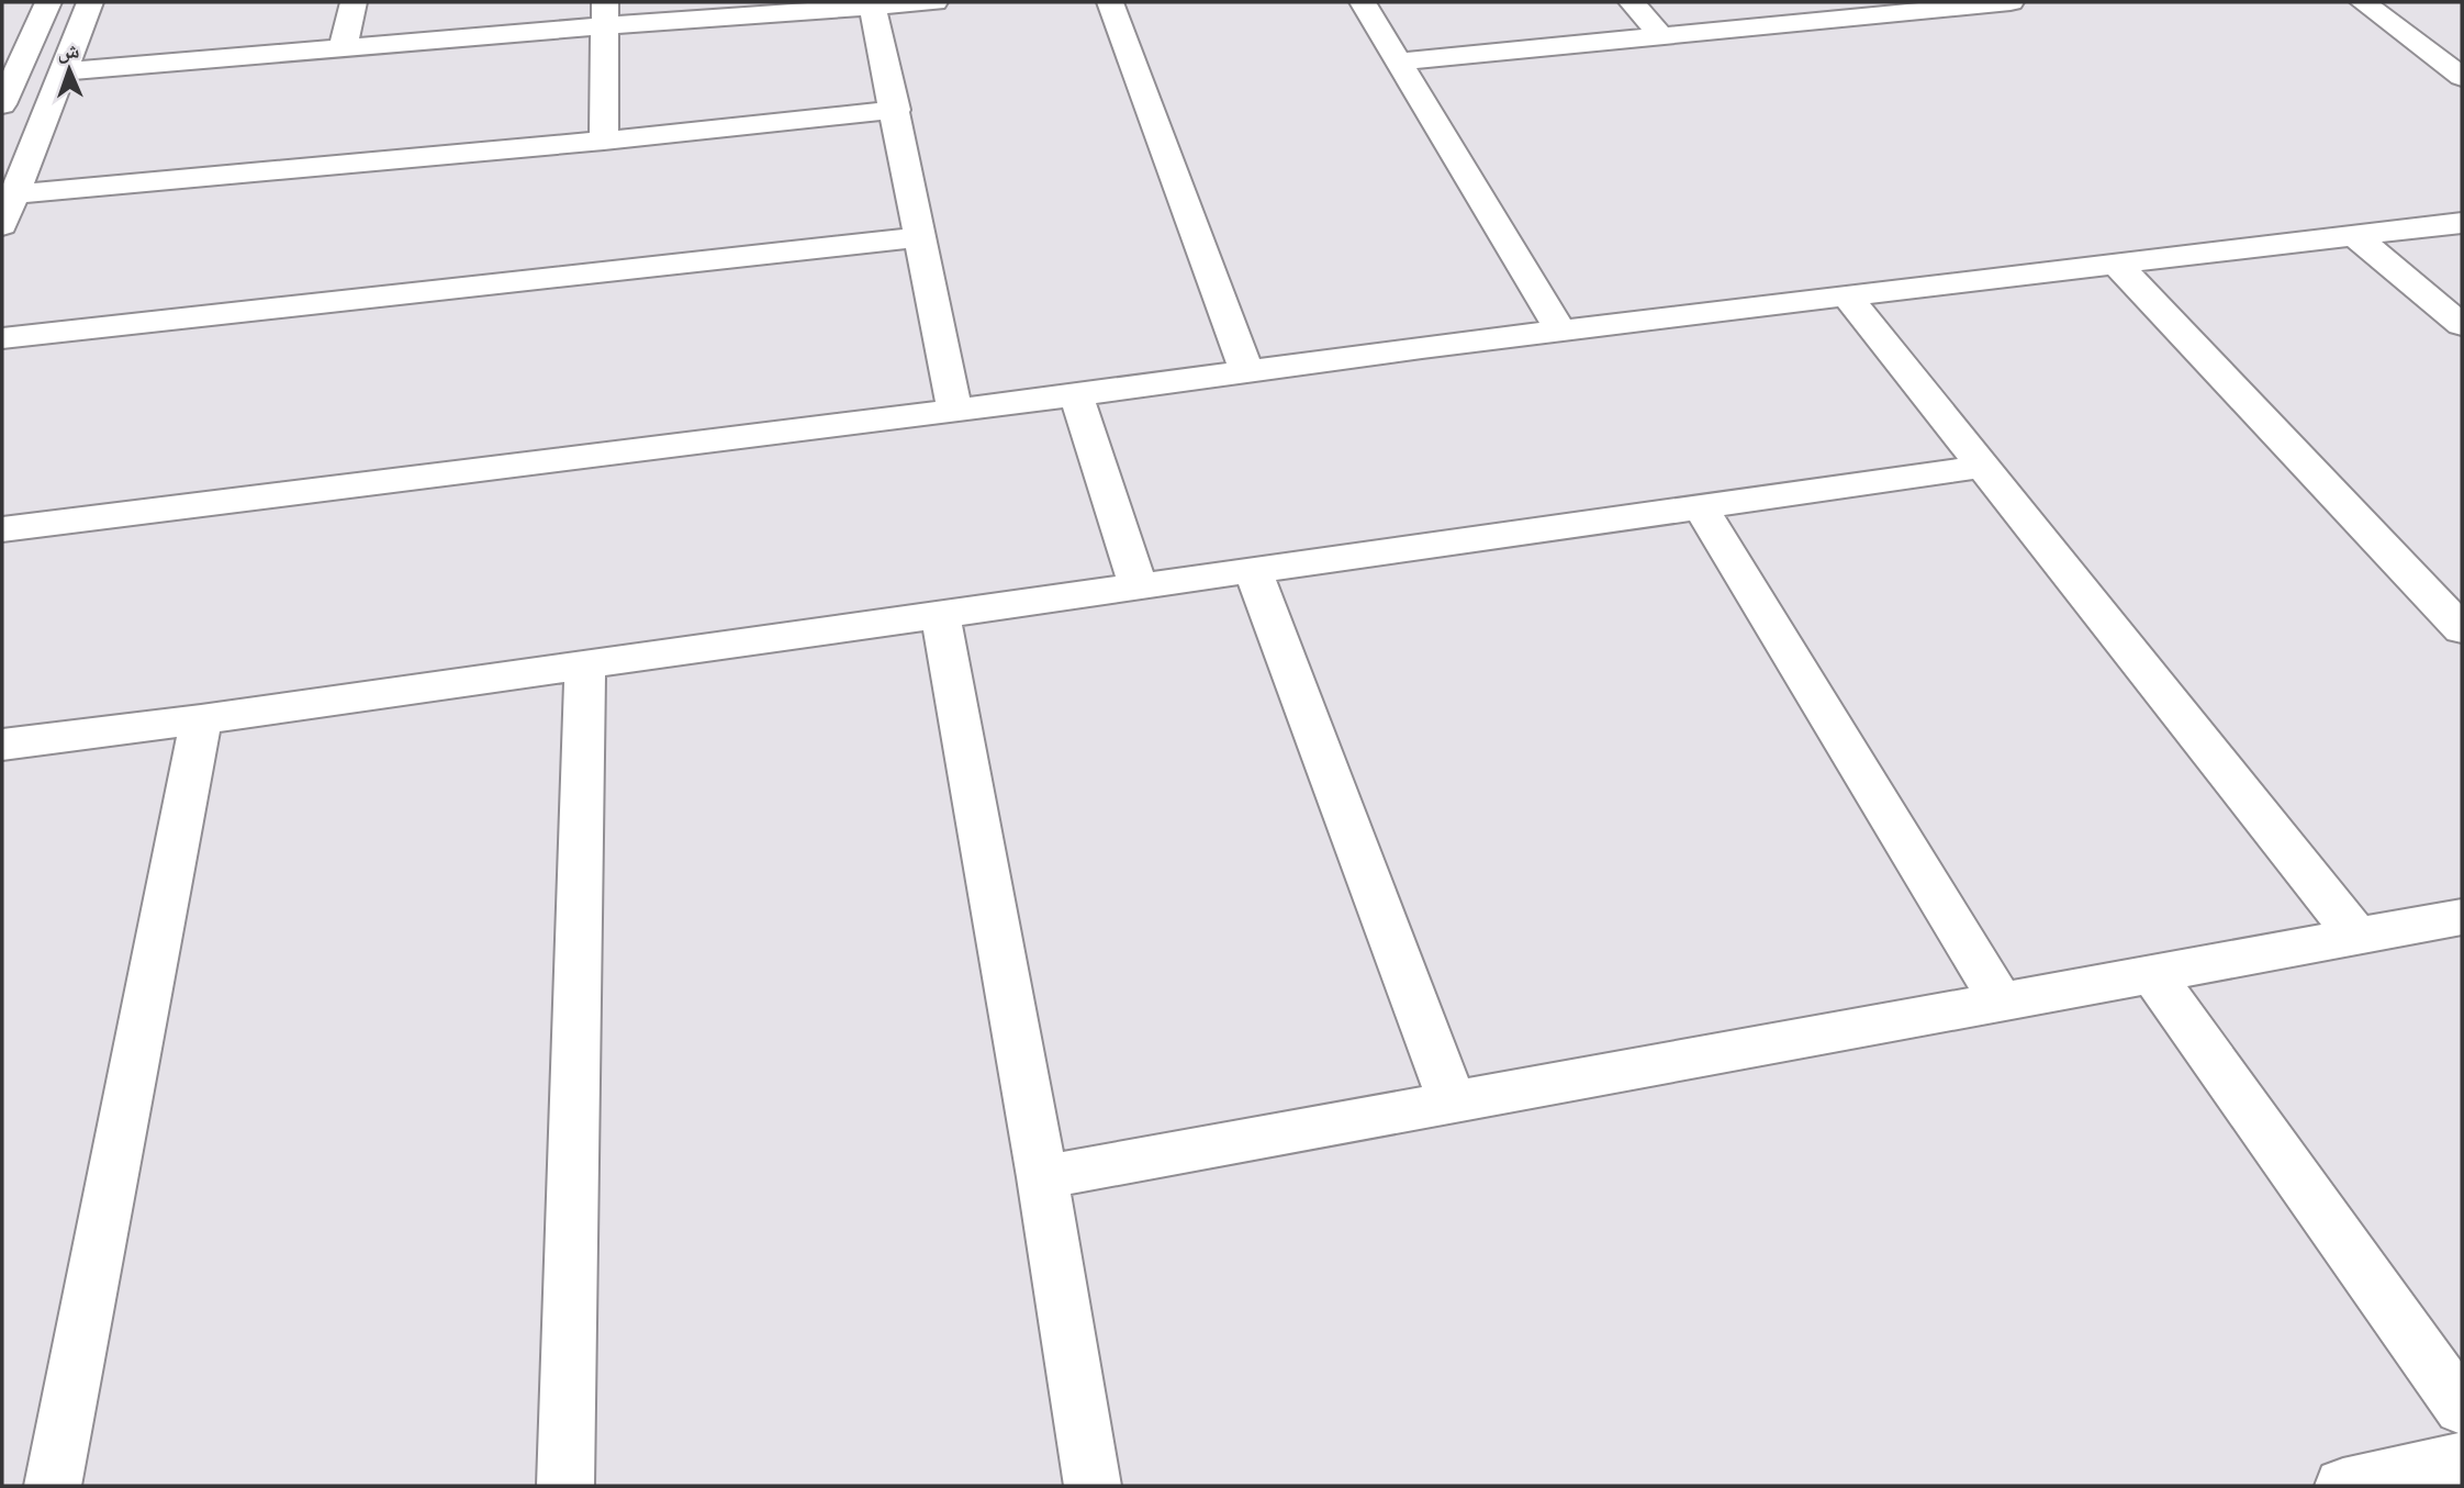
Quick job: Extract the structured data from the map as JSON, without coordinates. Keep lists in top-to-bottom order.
{
  "north": "top"
}
